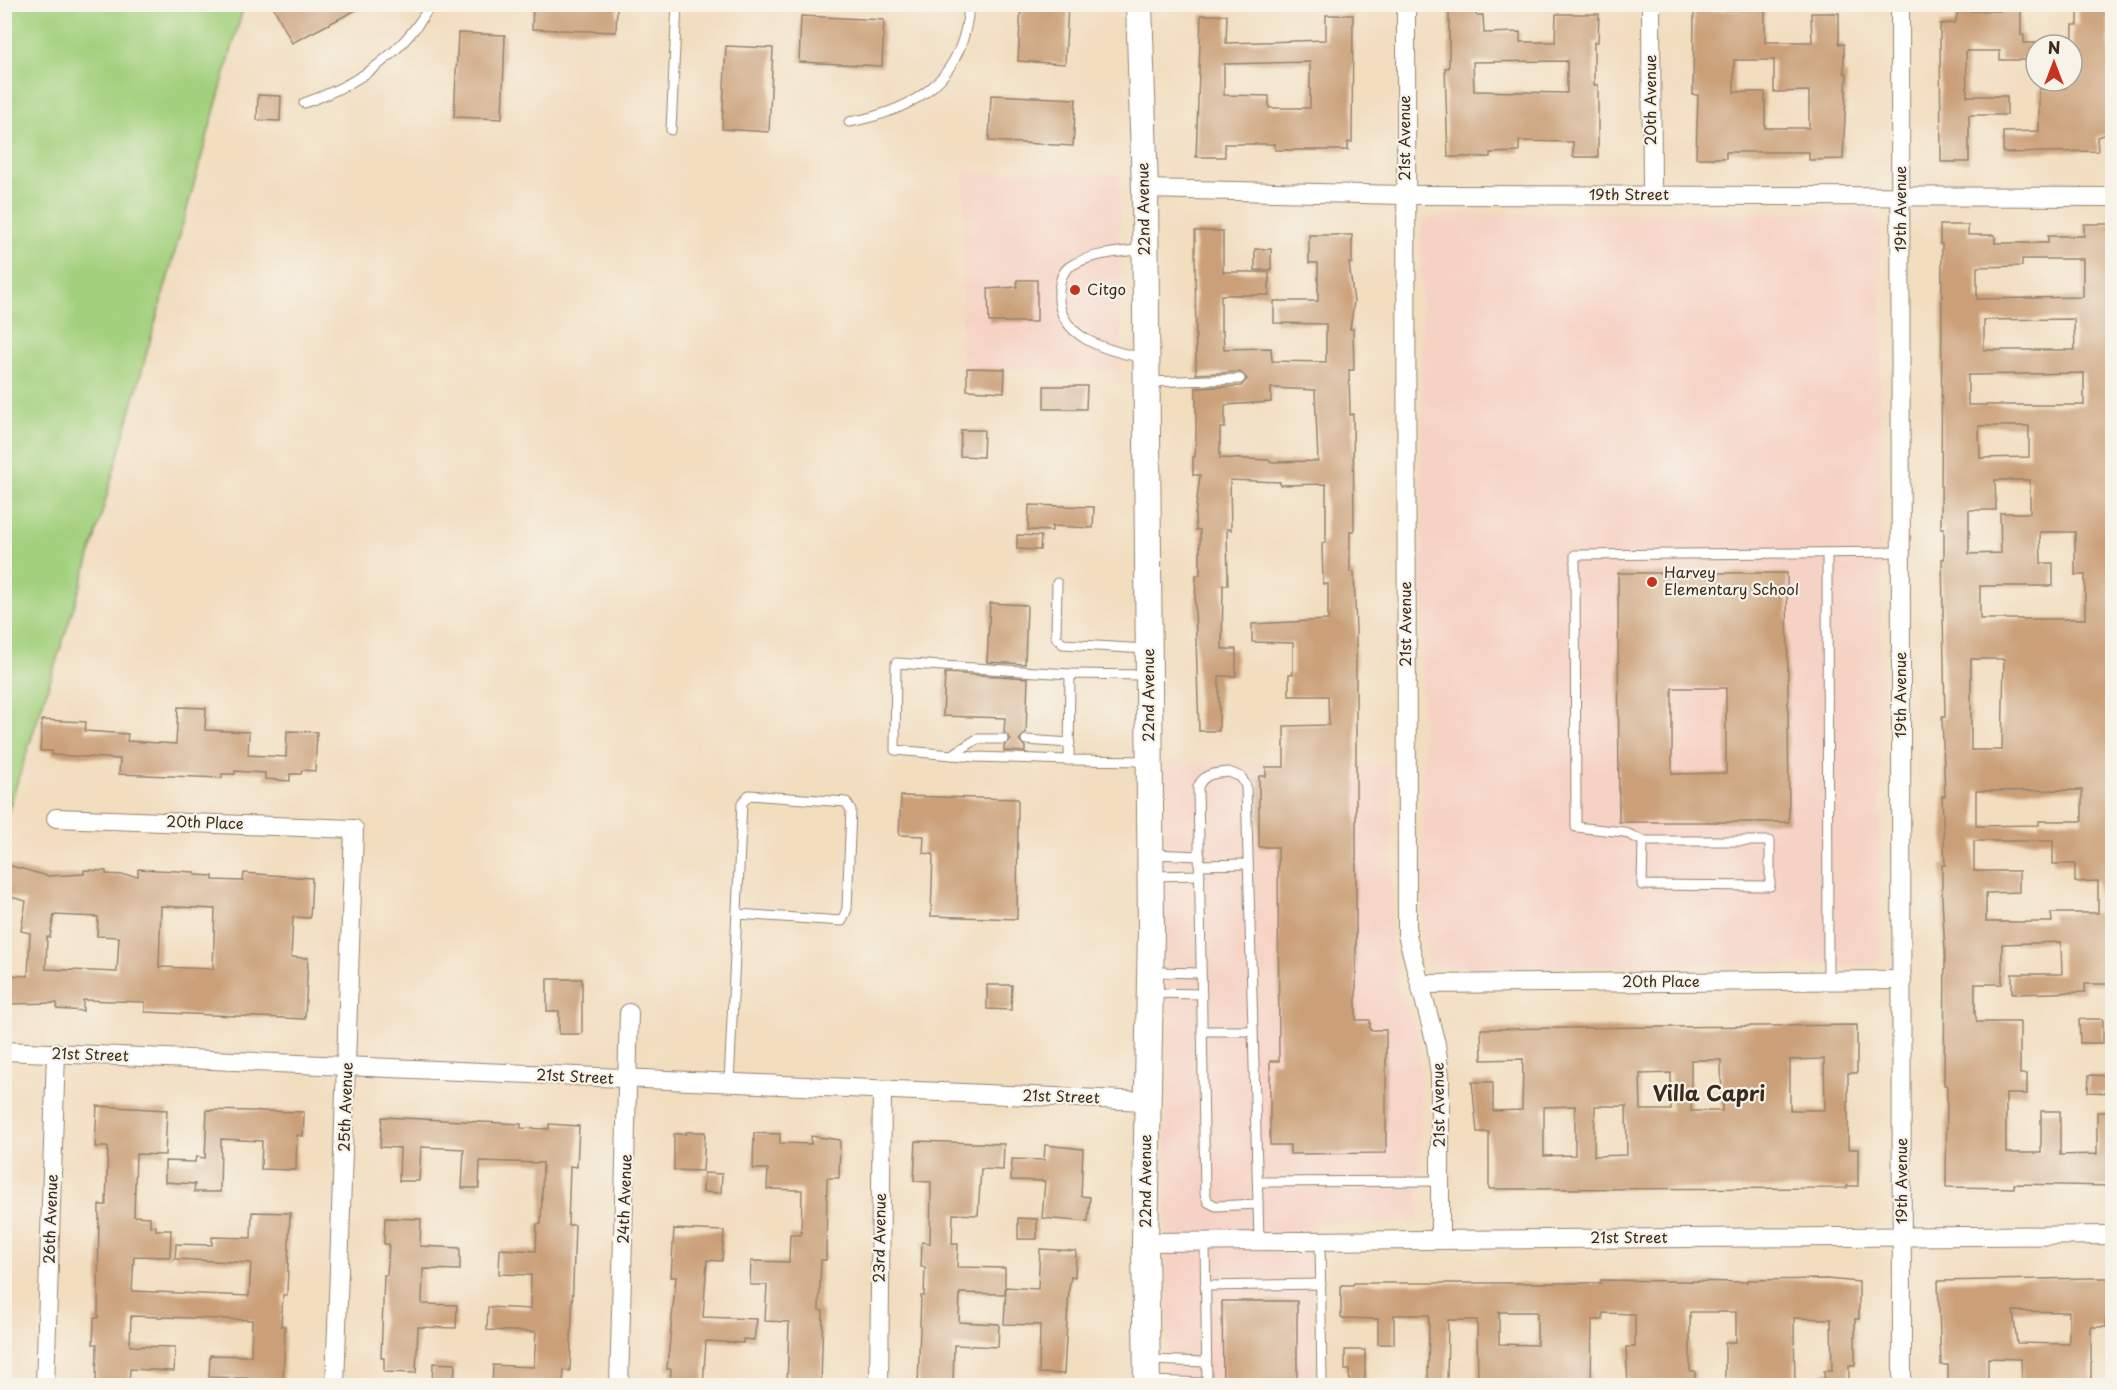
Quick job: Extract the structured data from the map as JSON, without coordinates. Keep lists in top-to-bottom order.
{
  "streets": {
    "street": [
      "20th Avenue",
      "21st Avenue",
      "19th Street",
      "22nd Avenue",
      "19th Avenue",
      "20th Place",
      "21st Street",
      "25th Avenue",
      "24th Avenue",
      "26th Avenue",
      "23rd Avenue"
    ]
  },
  "crossings": [
    ["20th Avenue", "19th Street"],
    ["21st Avenue", "19th Street"],
    ["21st Avenue", "20th Place"],
    ["21st Avenue", "21st Street"],
    ["19th Street", "22nd Avenue"],
    ["19th Street", "19th Avenue"],
    ["22nd Avenue", "21st Street"],
    ["19th Avenue", "20th Place"],
    ["19th Avenue", "21st Street"],
    ["20th Place", "25th Avenue"],
    ["21st Street", "25th Avenue"],
    ["21st Street", "24th Avenue"],
    ["21st Street", "26th Avenue"],
    ["21st Street", "23rd Avenue"]
  ],
  "districts": ["Villa Capri"],
  "places": ["Citgo", "Harvey Elementary School"],
  "north": "top"
}
